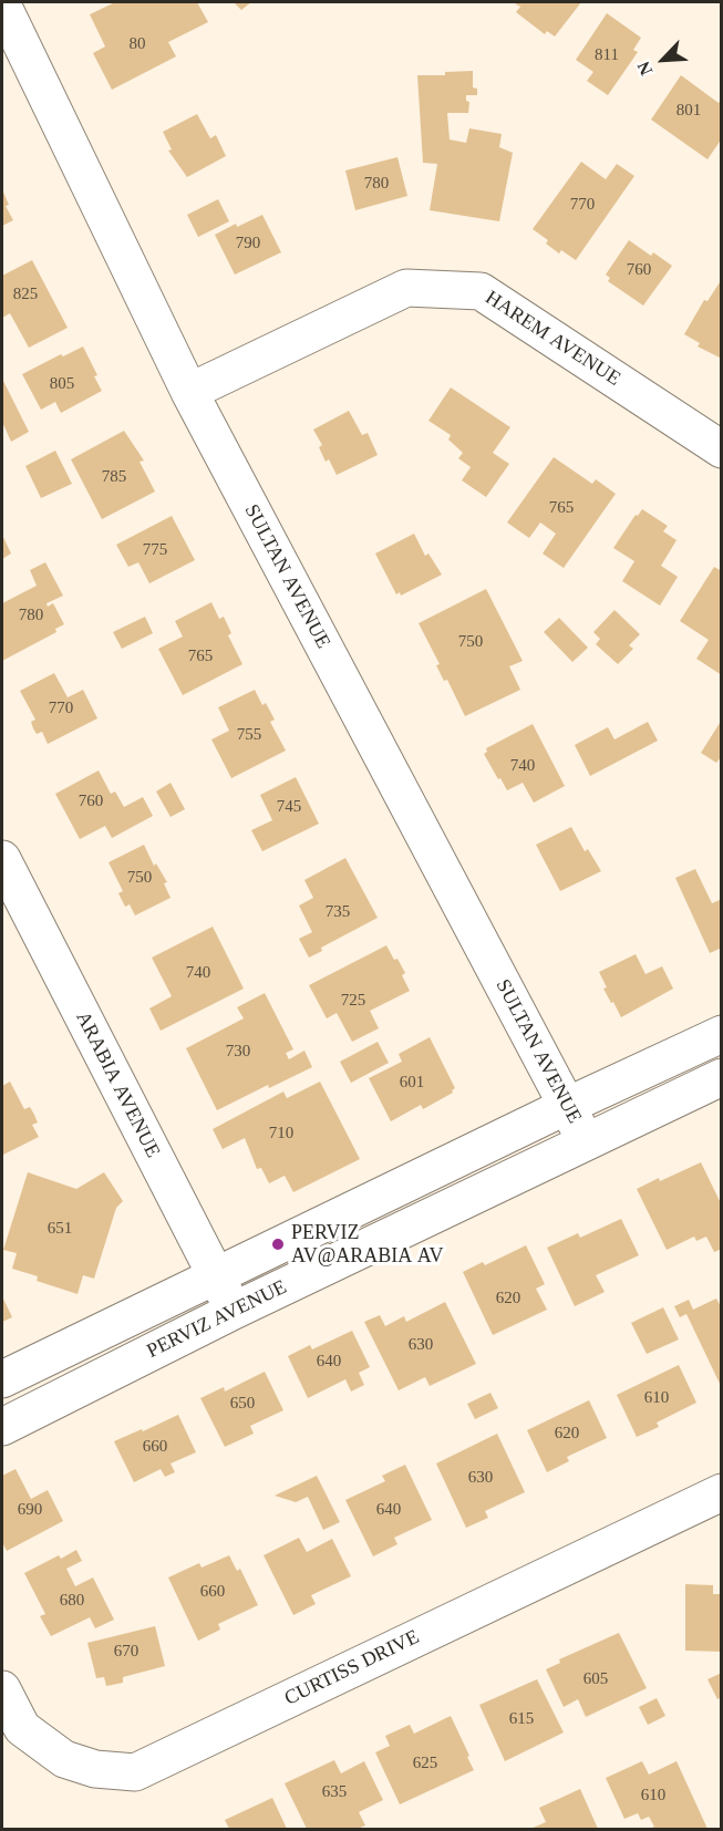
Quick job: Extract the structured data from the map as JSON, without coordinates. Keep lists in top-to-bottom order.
{
  "streets": {
    "street": [
      "HAREM AVENUE",
      "SULTAN AVENUE",
      "ARABIA AVENUE",
      "PERVIZ AVENUE",
      "CURTISS DRIVE"
    ]
  },
  "crossings": [
    ["HAREM AVENUE", "SULTAN AVENUE"],
    ["SULTAN AVENUE", "PERVIZ AVENUE"],
    ["ARABIA AVENUE", "PERVIZ AVENUE"]
  ],
  "places": ["PERVIZ AV@ARABIA AV"],
  "house_numbers": [
    "80",
    "811",
    "801",
    "780",
    "770",
    "790",
    "760",
    "825",
    "805",
    "785",
    "765",
    "775",
    "780",
    "750",
    "765",
    "770",
    "755",
    "740",
    "760",
    "745",
    "750",
    "735",
    "740",
    "725",
    "730",
    "601",
    "710",
    "651",
    "620",
    "630",
    "640",
    "610",
    "650",
    "620",
    "660",
    "630",
    "690",
    "640",
    "660",
    "680",
    "670",
    "605",
    "615",
    "625",
    "635",
    "610"
  ],
  "north": "bottom left"
}
